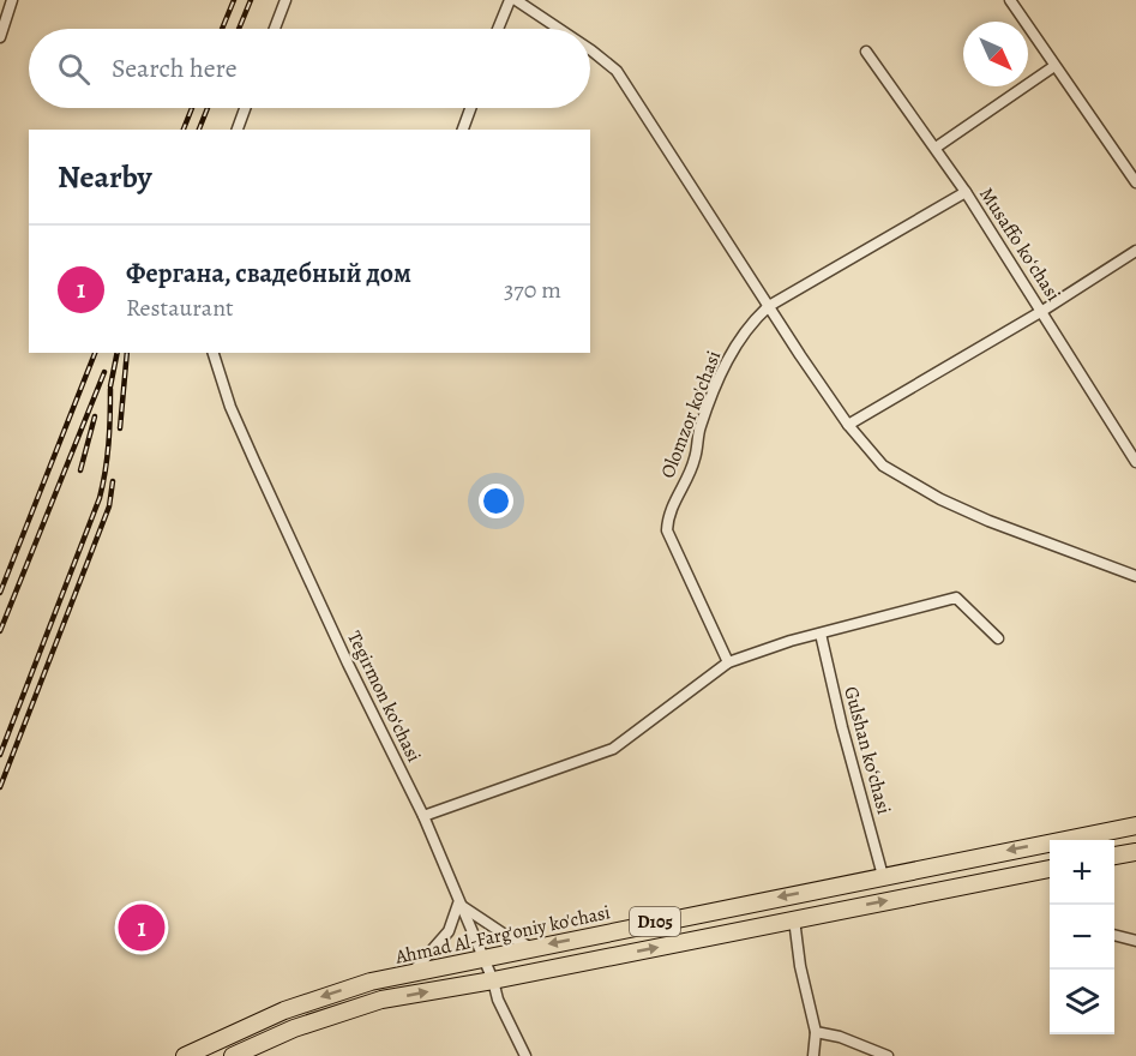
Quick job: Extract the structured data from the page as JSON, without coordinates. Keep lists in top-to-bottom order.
{
  "streets": {
    "highway": ["D105", "Ahmad Al-Farg'oniy ko'chasi"],
    "street": [
      "Musaffo koʻchasi",
      "Olomzor ko'chasi",
      "Tegirmon koʻchasi",
      "Gulshan koʻchasi"
    ]
  },
  "crossings": [
    ["Musaffo koʻchasi", "Olomzor ko'chasi"],
    ["Tegirmon koʻchasi", "Ahmad Al-Farg'oniy ko'chasi"],
    ["Gulshan koʻchasi", "Ahmad Al-Farg'oniy ko'chasi"]
  ],
  "north": "bottom right",
  "page": {
    "search": "Search here",
    "heading": "Nearby",
    "list": [
      {
        "mark": "1",
        "name": "Фергана, свадебный дом",
        "note": "Restaurant",
        "value": "370 m"
      }
    ],
    "map_buttons": ["+", "−"],
    "pins": "1"
  }
}
